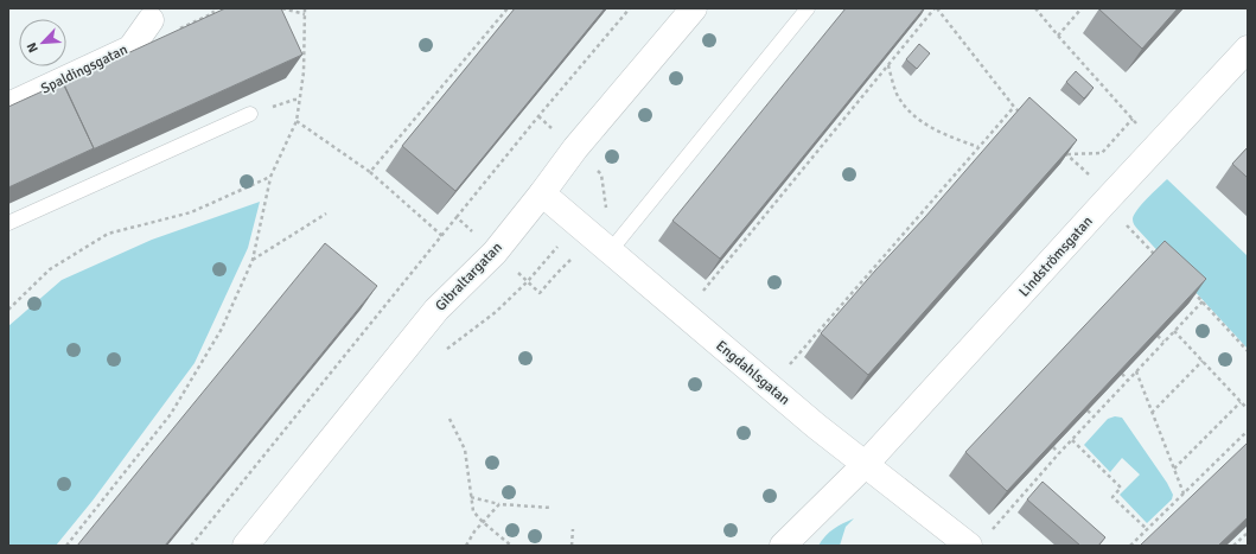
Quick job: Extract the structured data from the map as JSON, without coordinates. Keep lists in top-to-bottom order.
{
  "streets": {
    "street": [
      "Spaldingsgatan",
      "Lindströmsgatan",
      "Gibraltargatan",
      "Engdahlsgatan"
    ]
  },
  "crossings": [
    ["Lindströmsgatan", "Engdahlsgatan"],
    ["Gibraltargatan", "Engdahlsgatan"]
  ],
  "north": "bottom left"
}
